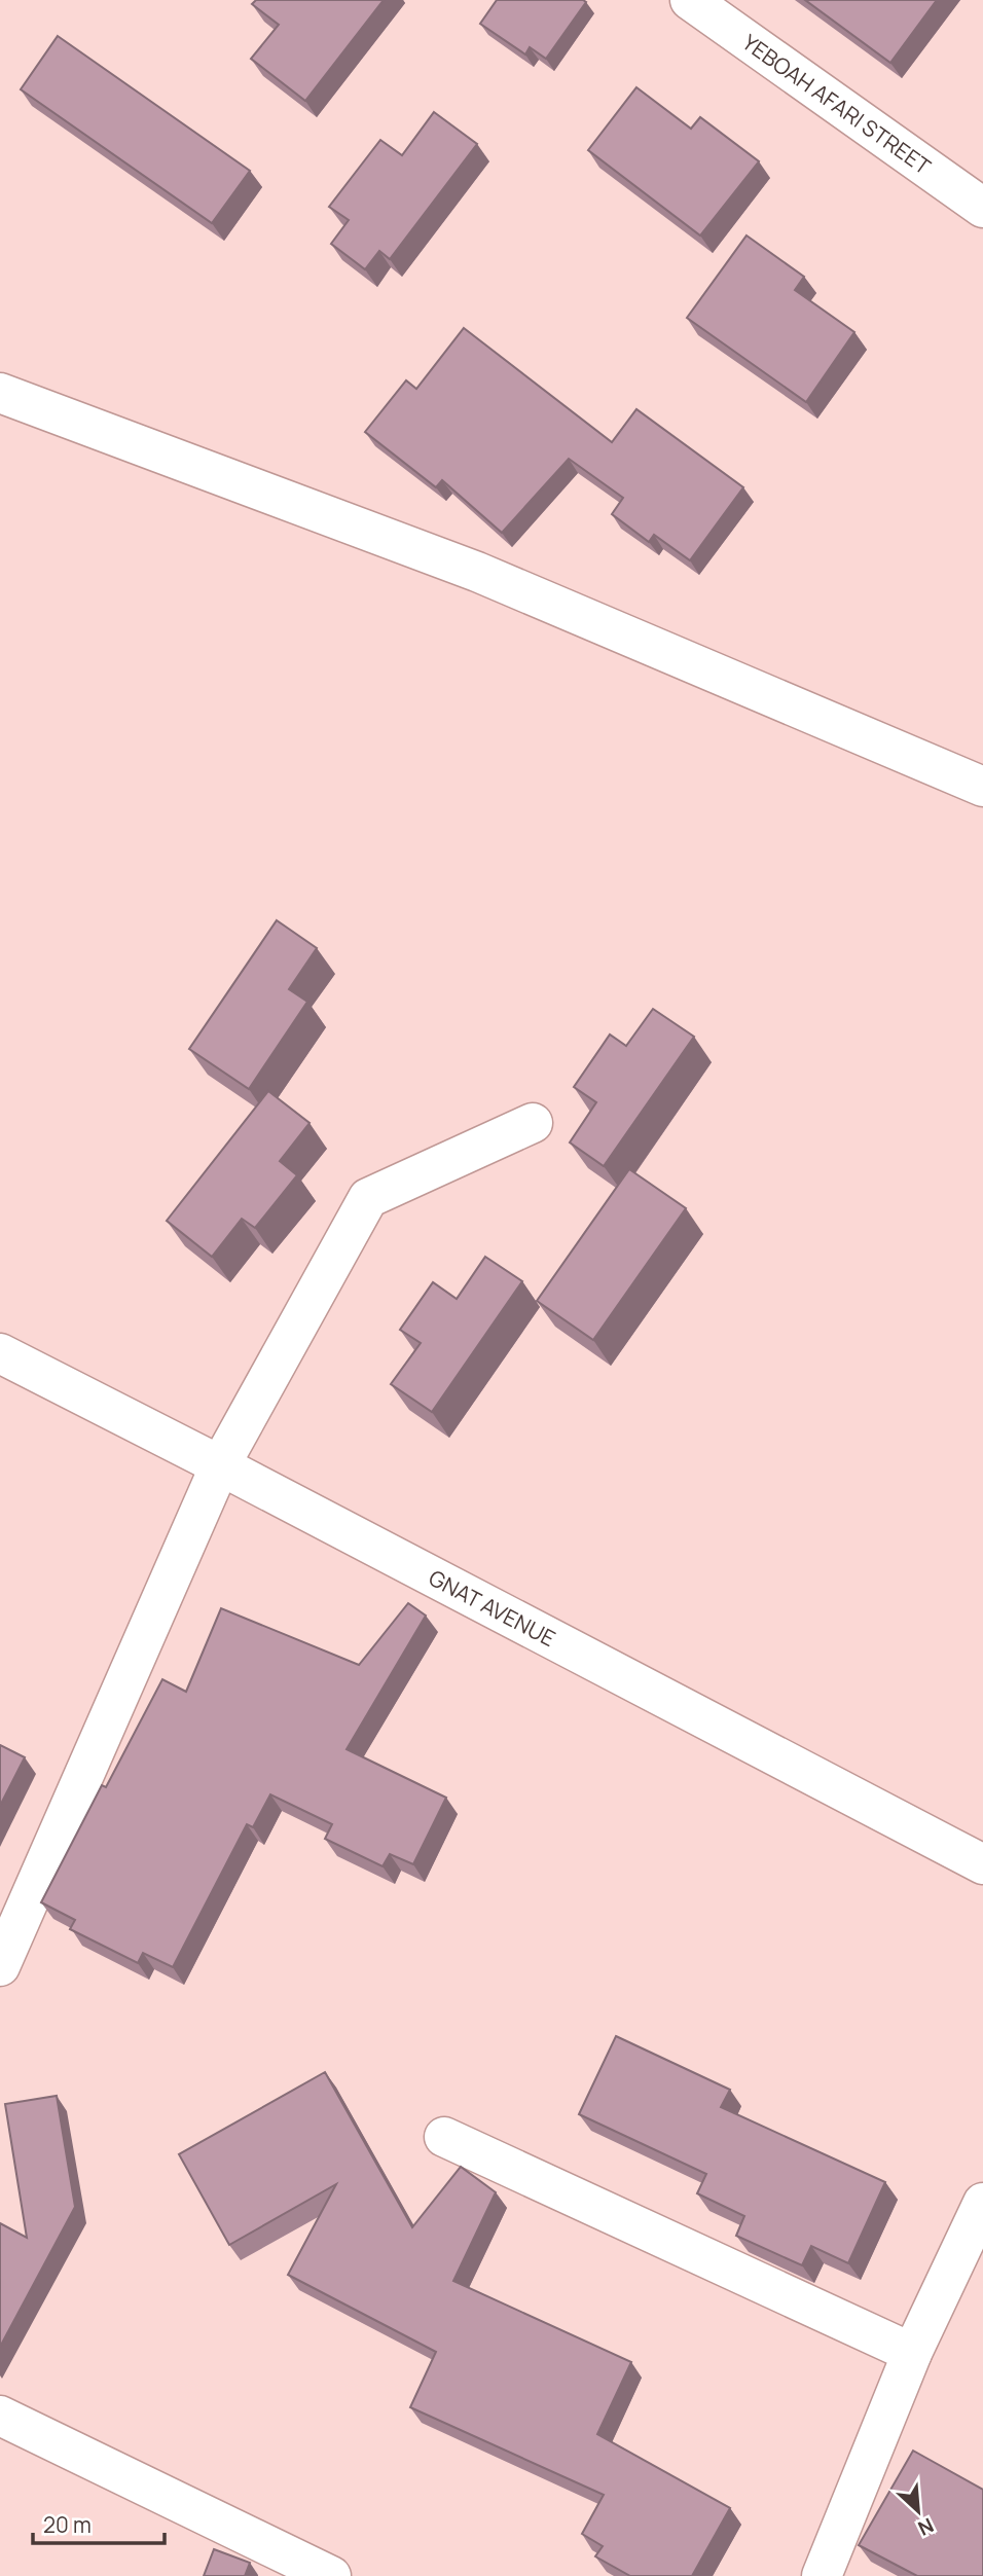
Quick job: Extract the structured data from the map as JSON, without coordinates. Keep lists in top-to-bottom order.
{
  "streets": {
    "street": ["YEBOAH AFARI STREET", "GNAT AVENUE"]
  },
  "scale_bar": "20 m",
  "north": "bottom right"
}
